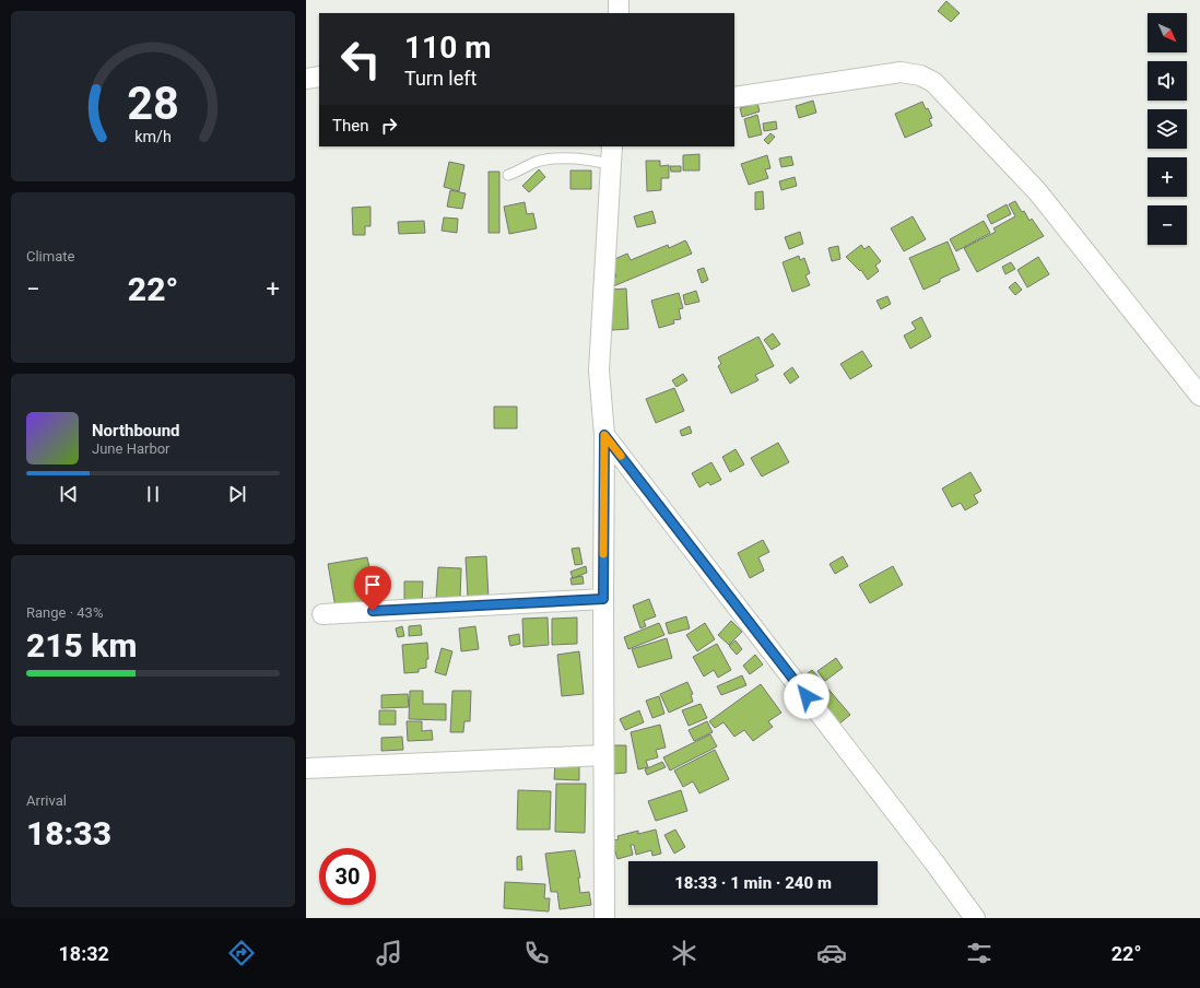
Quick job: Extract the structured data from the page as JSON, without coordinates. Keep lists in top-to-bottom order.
{
  "north": "bottom right",
  "page": {
    "map_buttons": ["+", "−"],
    "turn": ["110 m", "Turn left"],
    "then": "Then",
    "tile": [
      "Climate",
      ["Range · 43%", "215 km"],
      ["Arrival", "18:33"]
    ],
    "heat": ["−", "22°", "+"],
    "song": ["Northbound", "June Harbor"],
    "limit": "30",
    "trip": "18:33 · 1 min · 240 m",
    "tabs": ["18:32", "22°"],
    "gauge": ["28", "km/h"]
  }
}
